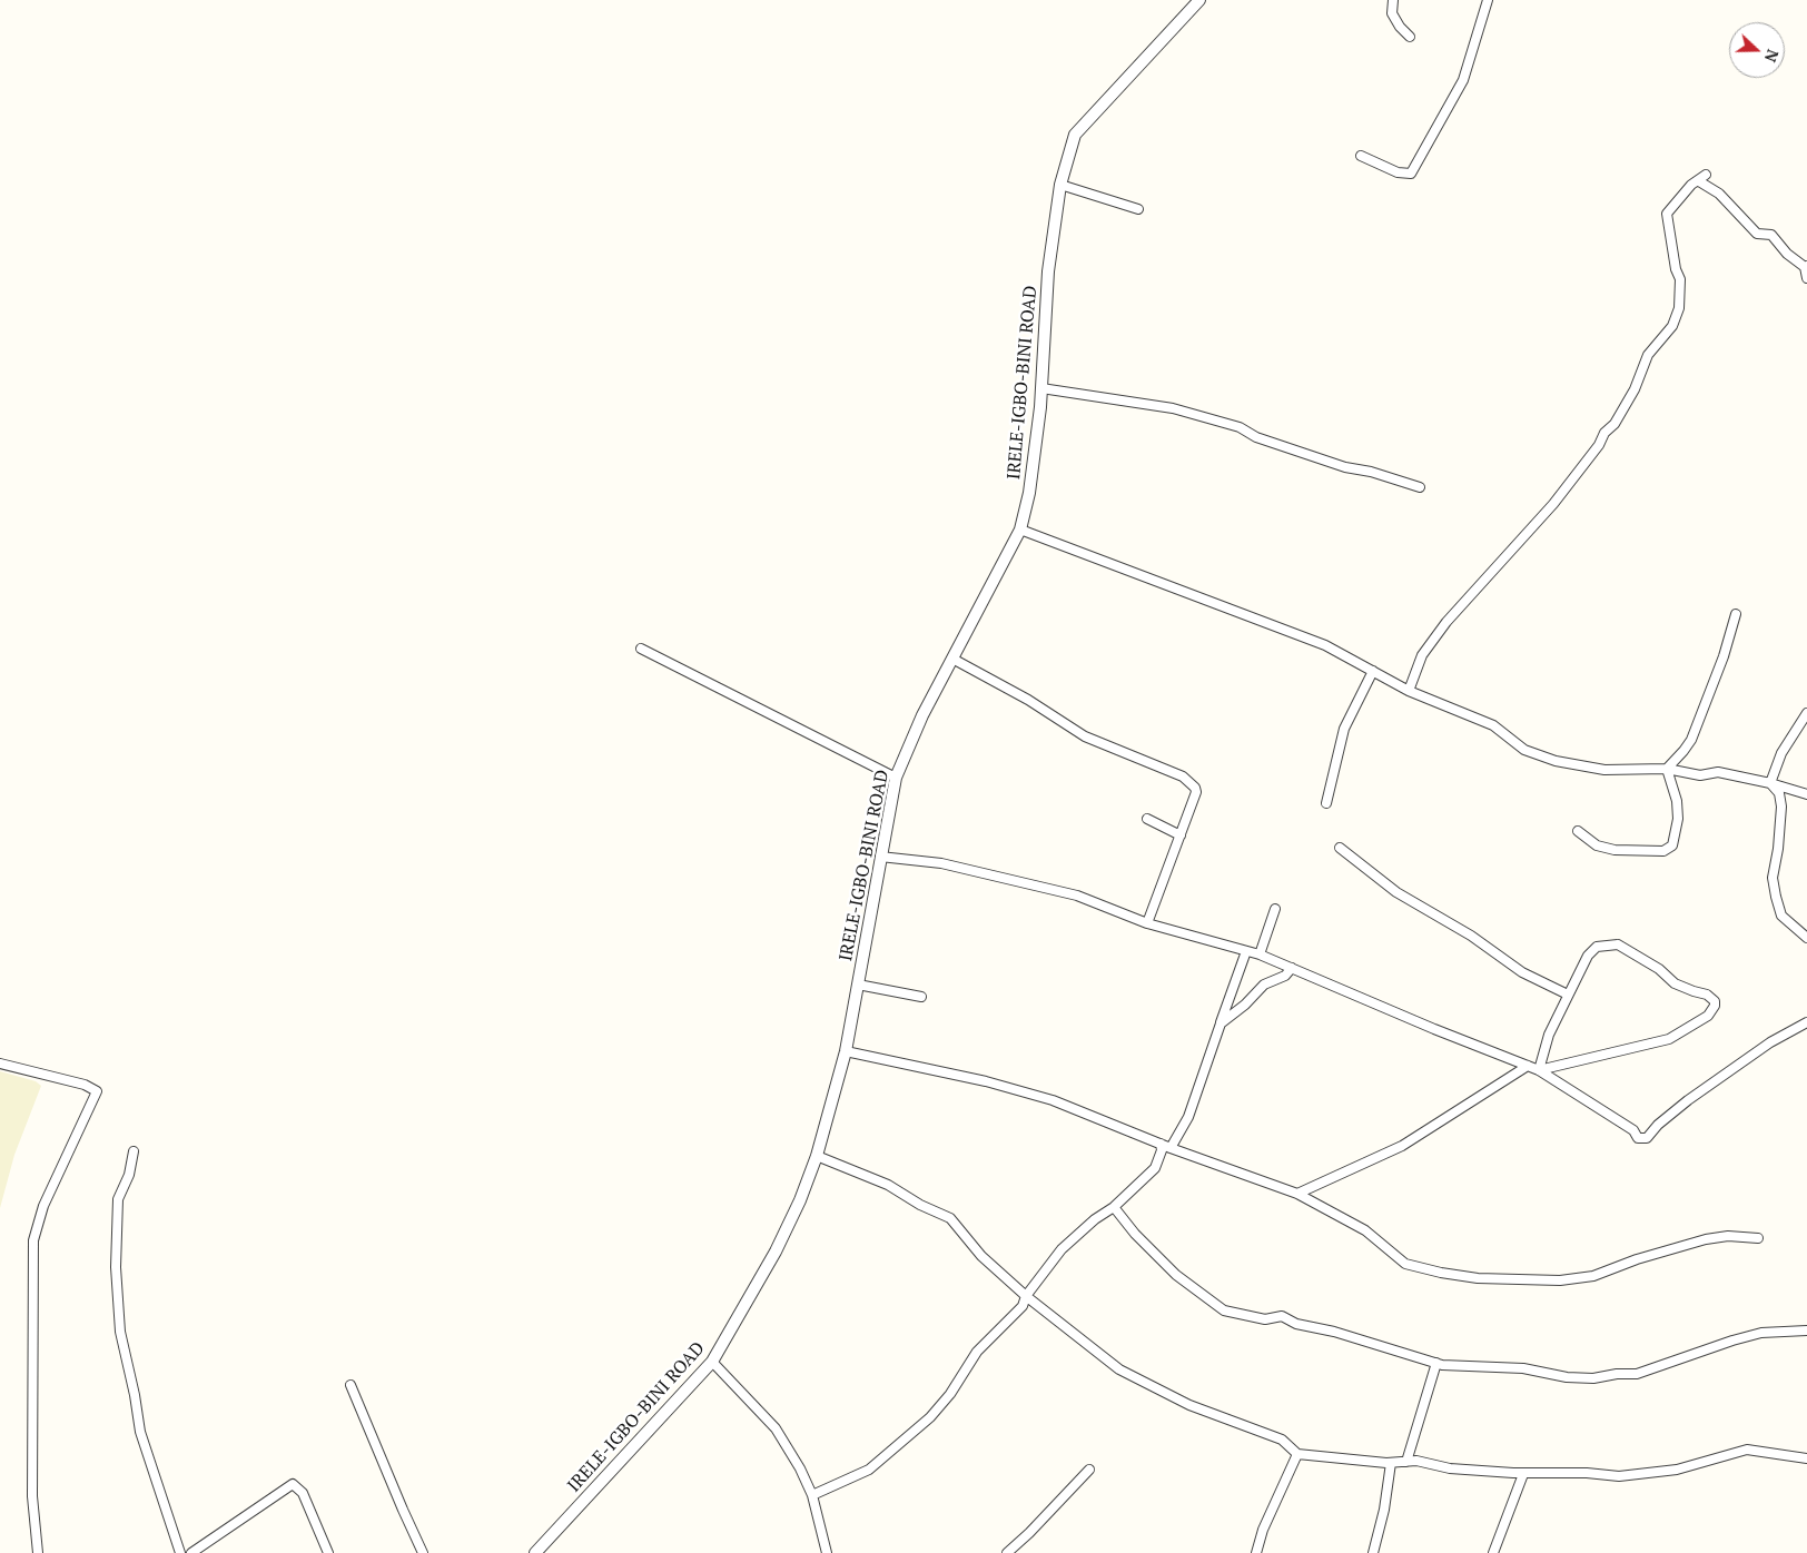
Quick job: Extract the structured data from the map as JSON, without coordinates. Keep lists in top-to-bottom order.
{
  "streets": {
    "street": ["IRELE-IGBO-BINI ROAD"]
  },
  "north": "right"
}
